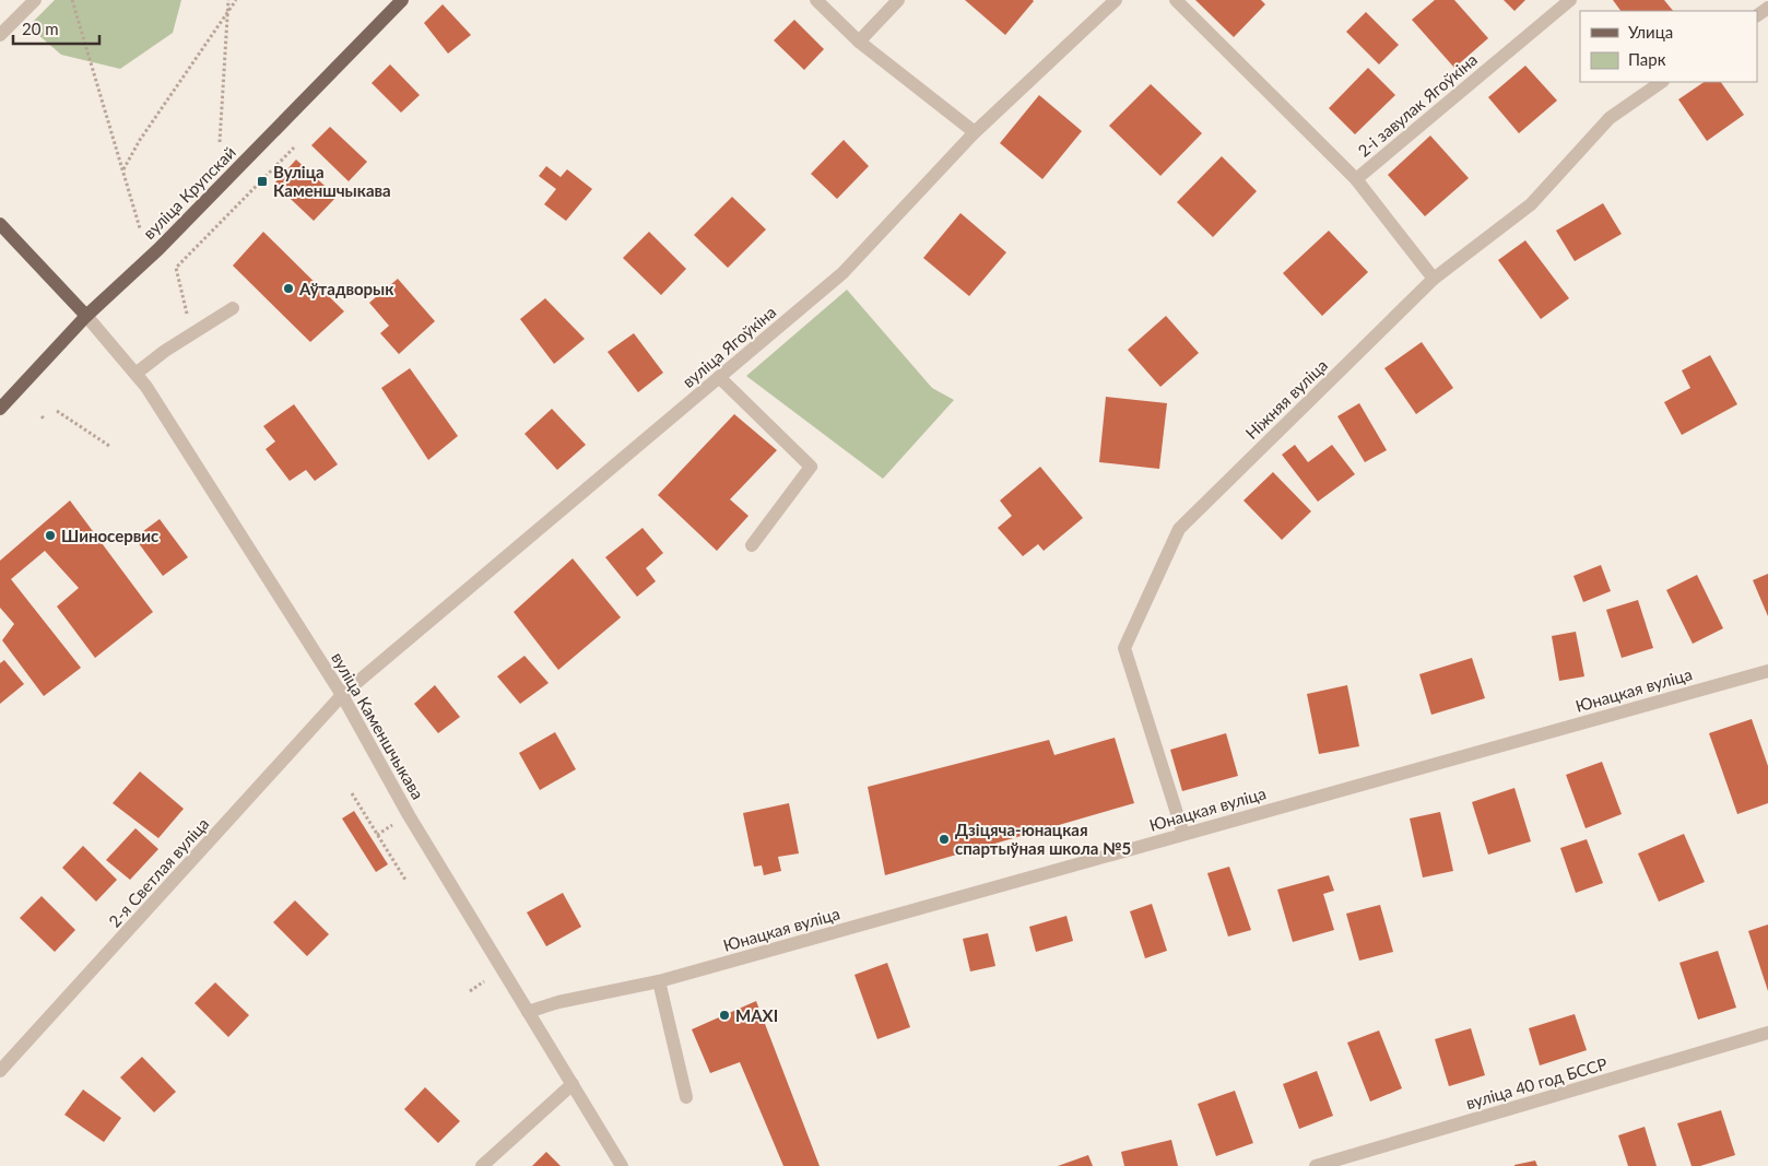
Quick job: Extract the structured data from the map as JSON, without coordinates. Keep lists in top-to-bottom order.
{
  "streets": {
    "main road": ["вуліца Крупскай"],
    "street": [
      "2-і завулак Ягоўкіна",
      "вуліца Ягоўкіна",
      "Ніжняя вуліца",
      "Юнацкая вуліца",
      "вуліца Каменшчыкава",
      "2-я Светлая вуліца",
      "вуліца 40 год БССР"
    ]
  },
  "crossings": [
    ["вуліца Крупскай", "вуліца Каменшчыкава"],
    ["вуліца Ягоўкіна", "вуліца Каменшчыкава"],
    ["вуліца Ягоўкіна", "2-я Светлая вуліца"],
    ["Ніжняя вуліца", "Юнацкая вуліца"],
    ["Юнацкая вуліца", "вуліца Каменшчыкава"],
    ["вуліца Каменшчыкава", "2-я Светлая вуліца"]
  ],
  "places": {
    "transit": ["Вуліца Каменшчыкава"],
    "other": [
      "Аўтадворык",
      "Шиносервис",
      "Дзіцяча-юнацкая спартыўная школа №5",
      "MAXI"
    ]
  },
  "legend": ["Улица", "Парк"],
  "scale_bar": "20 m"
}
